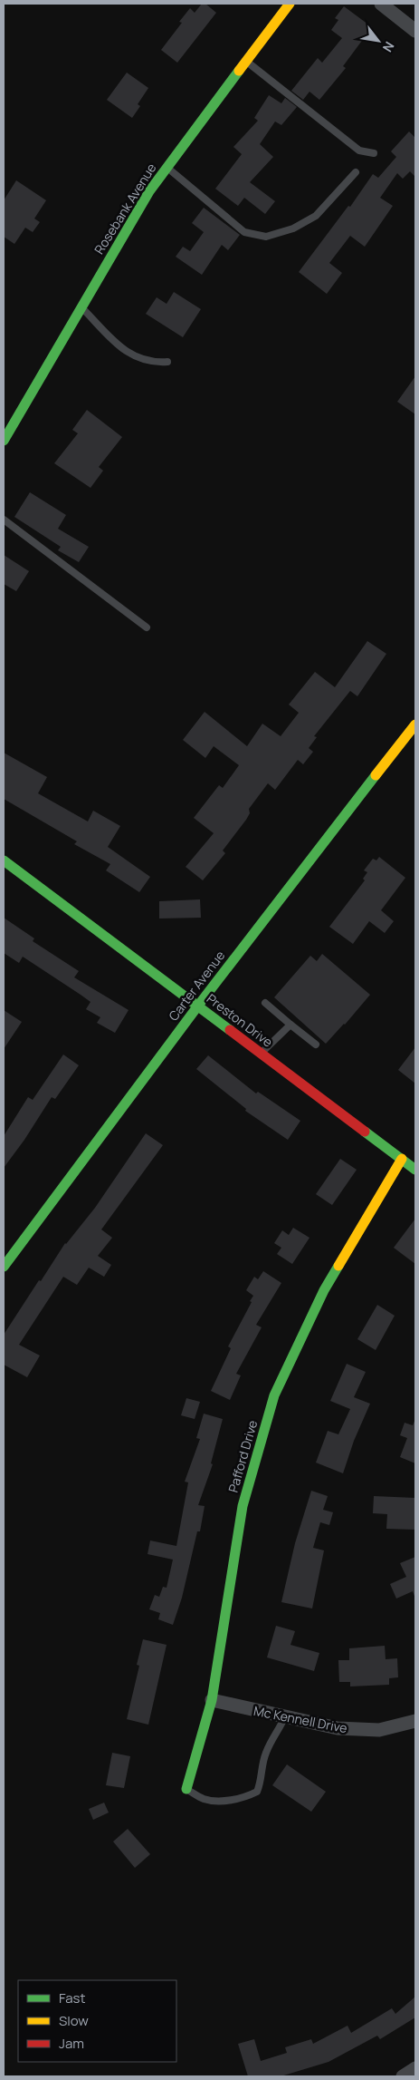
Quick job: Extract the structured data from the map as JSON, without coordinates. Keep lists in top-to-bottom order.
{
  "streets": {
    "street": [
      "Rosebank Avenue",
      "Carter Avenue",
      "Preston Drive",
      "Pafford Drive",
      "Mc Kennell Drive"
    ]
  },
  "crossings": [
    ["Carter Avenue", "Preston Drive"],
    ["Preston Drive", "Pafford Drive"],
    ["Pafford Drive", "Mc Kennell Drive"]
  ],
  "legend": ["Fast", "Slow", "Jam"],
  "north": "bottom right"
}
